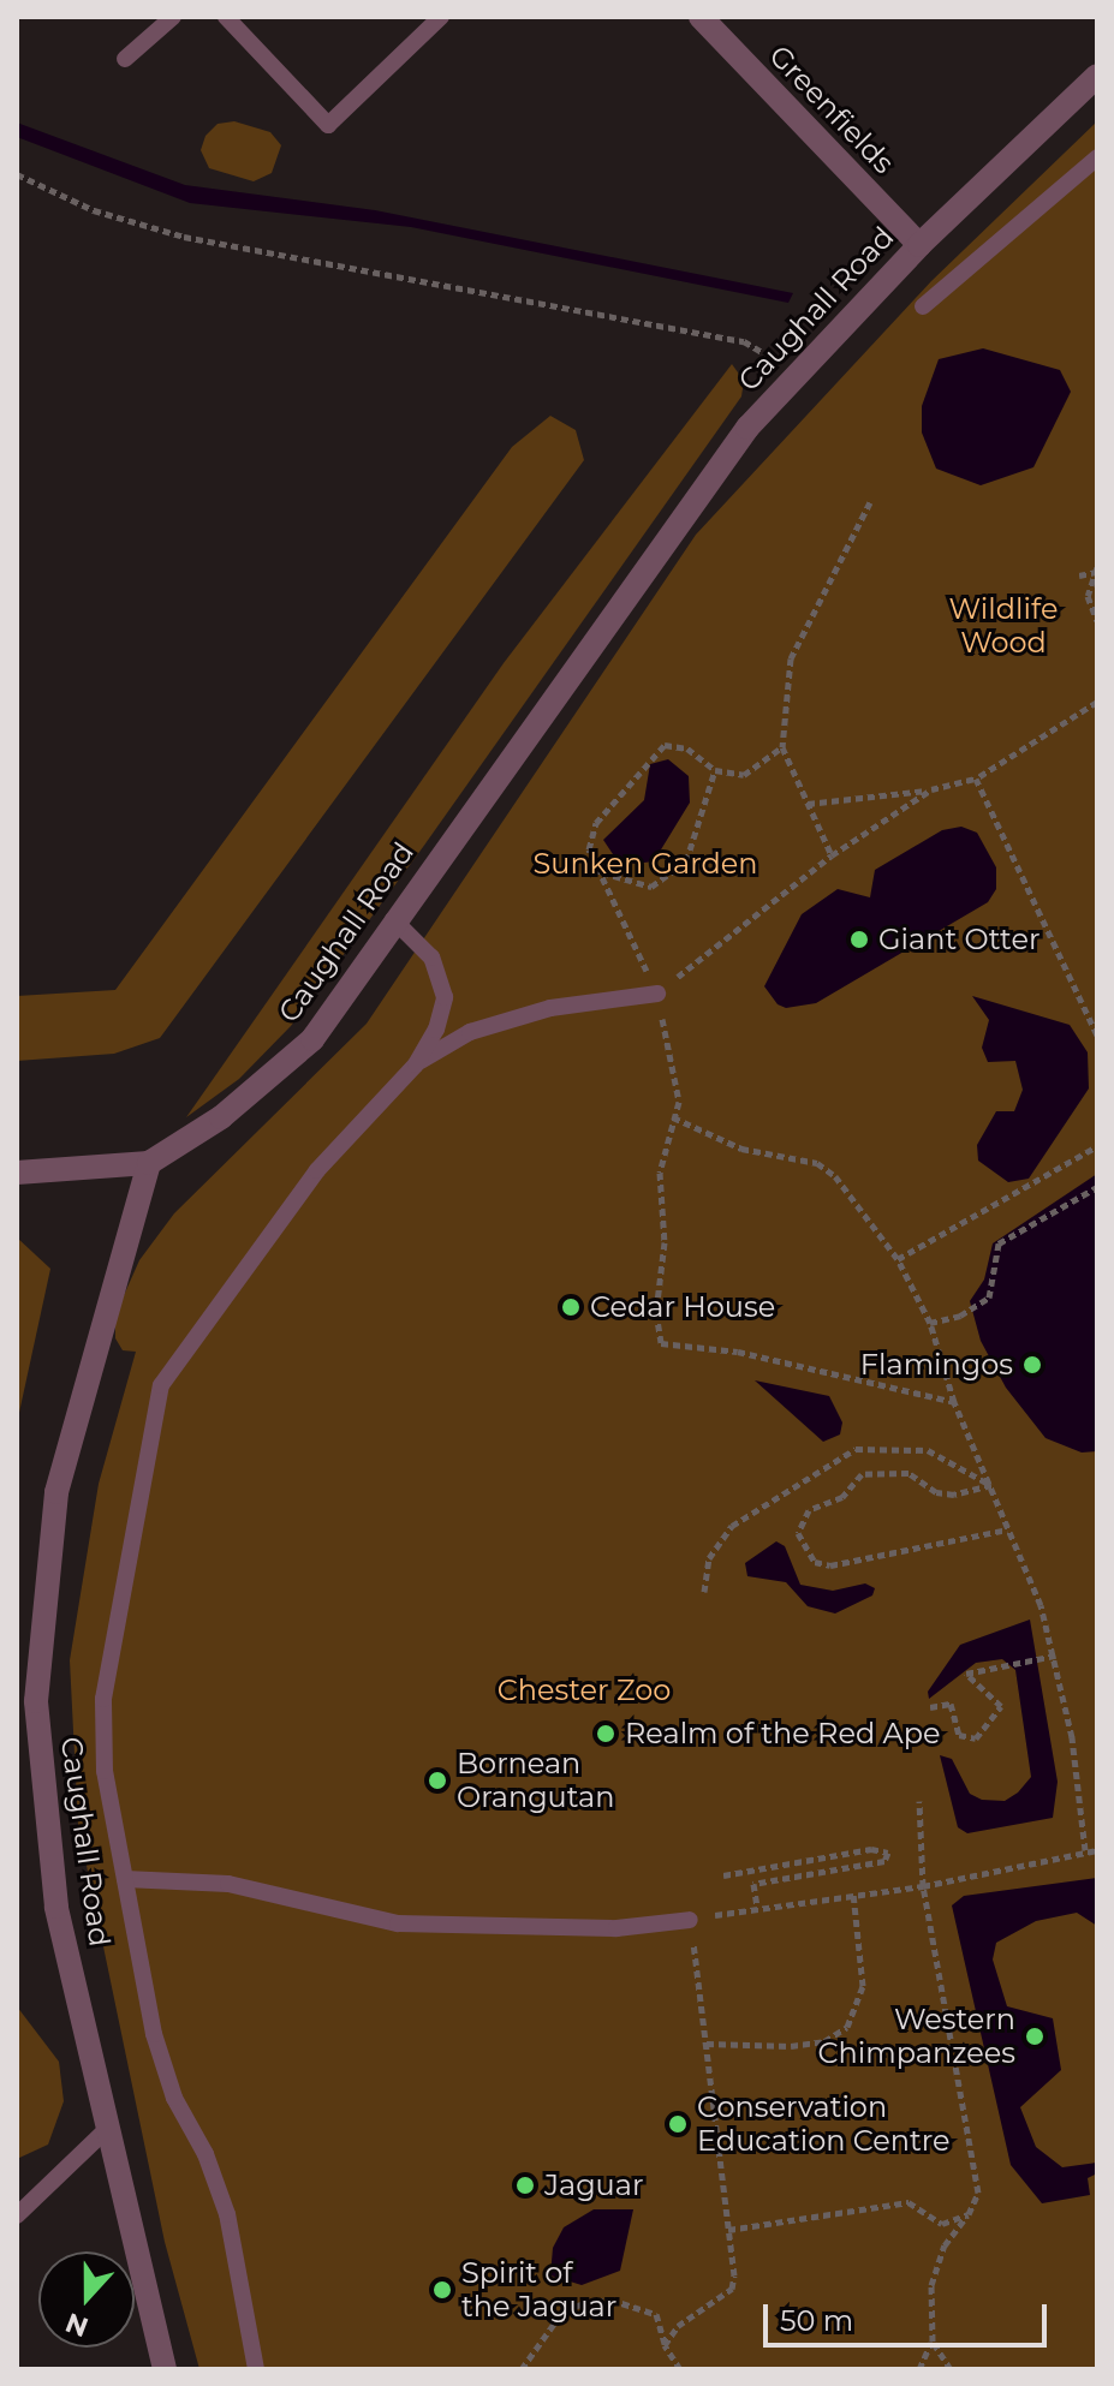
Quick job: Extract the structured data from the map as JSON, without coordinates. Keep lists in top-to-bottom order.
{
  "streets": {
    "street": ["Greenfields", "Caughall Road"]
  },
  "crossings": [
    ["Greenfields", "Caughall Road"]
  ],
  "parks": ["Wildlife Wood", "Sunken Garden", "Chester Zoo"],
  "places": [
    "Giant Otter",
    "Cedar House",
    "Flamingos",
    "Realm of the Red Ape",
    "Bornean Orangutan",
    "Western Chimpanzees",
    "Conservation Education Centre",
    "Jaguar",
    "Spirit of the Jaguar"
  ],
  "scale_bar": "50 m",
  "north": "bottom"
}
